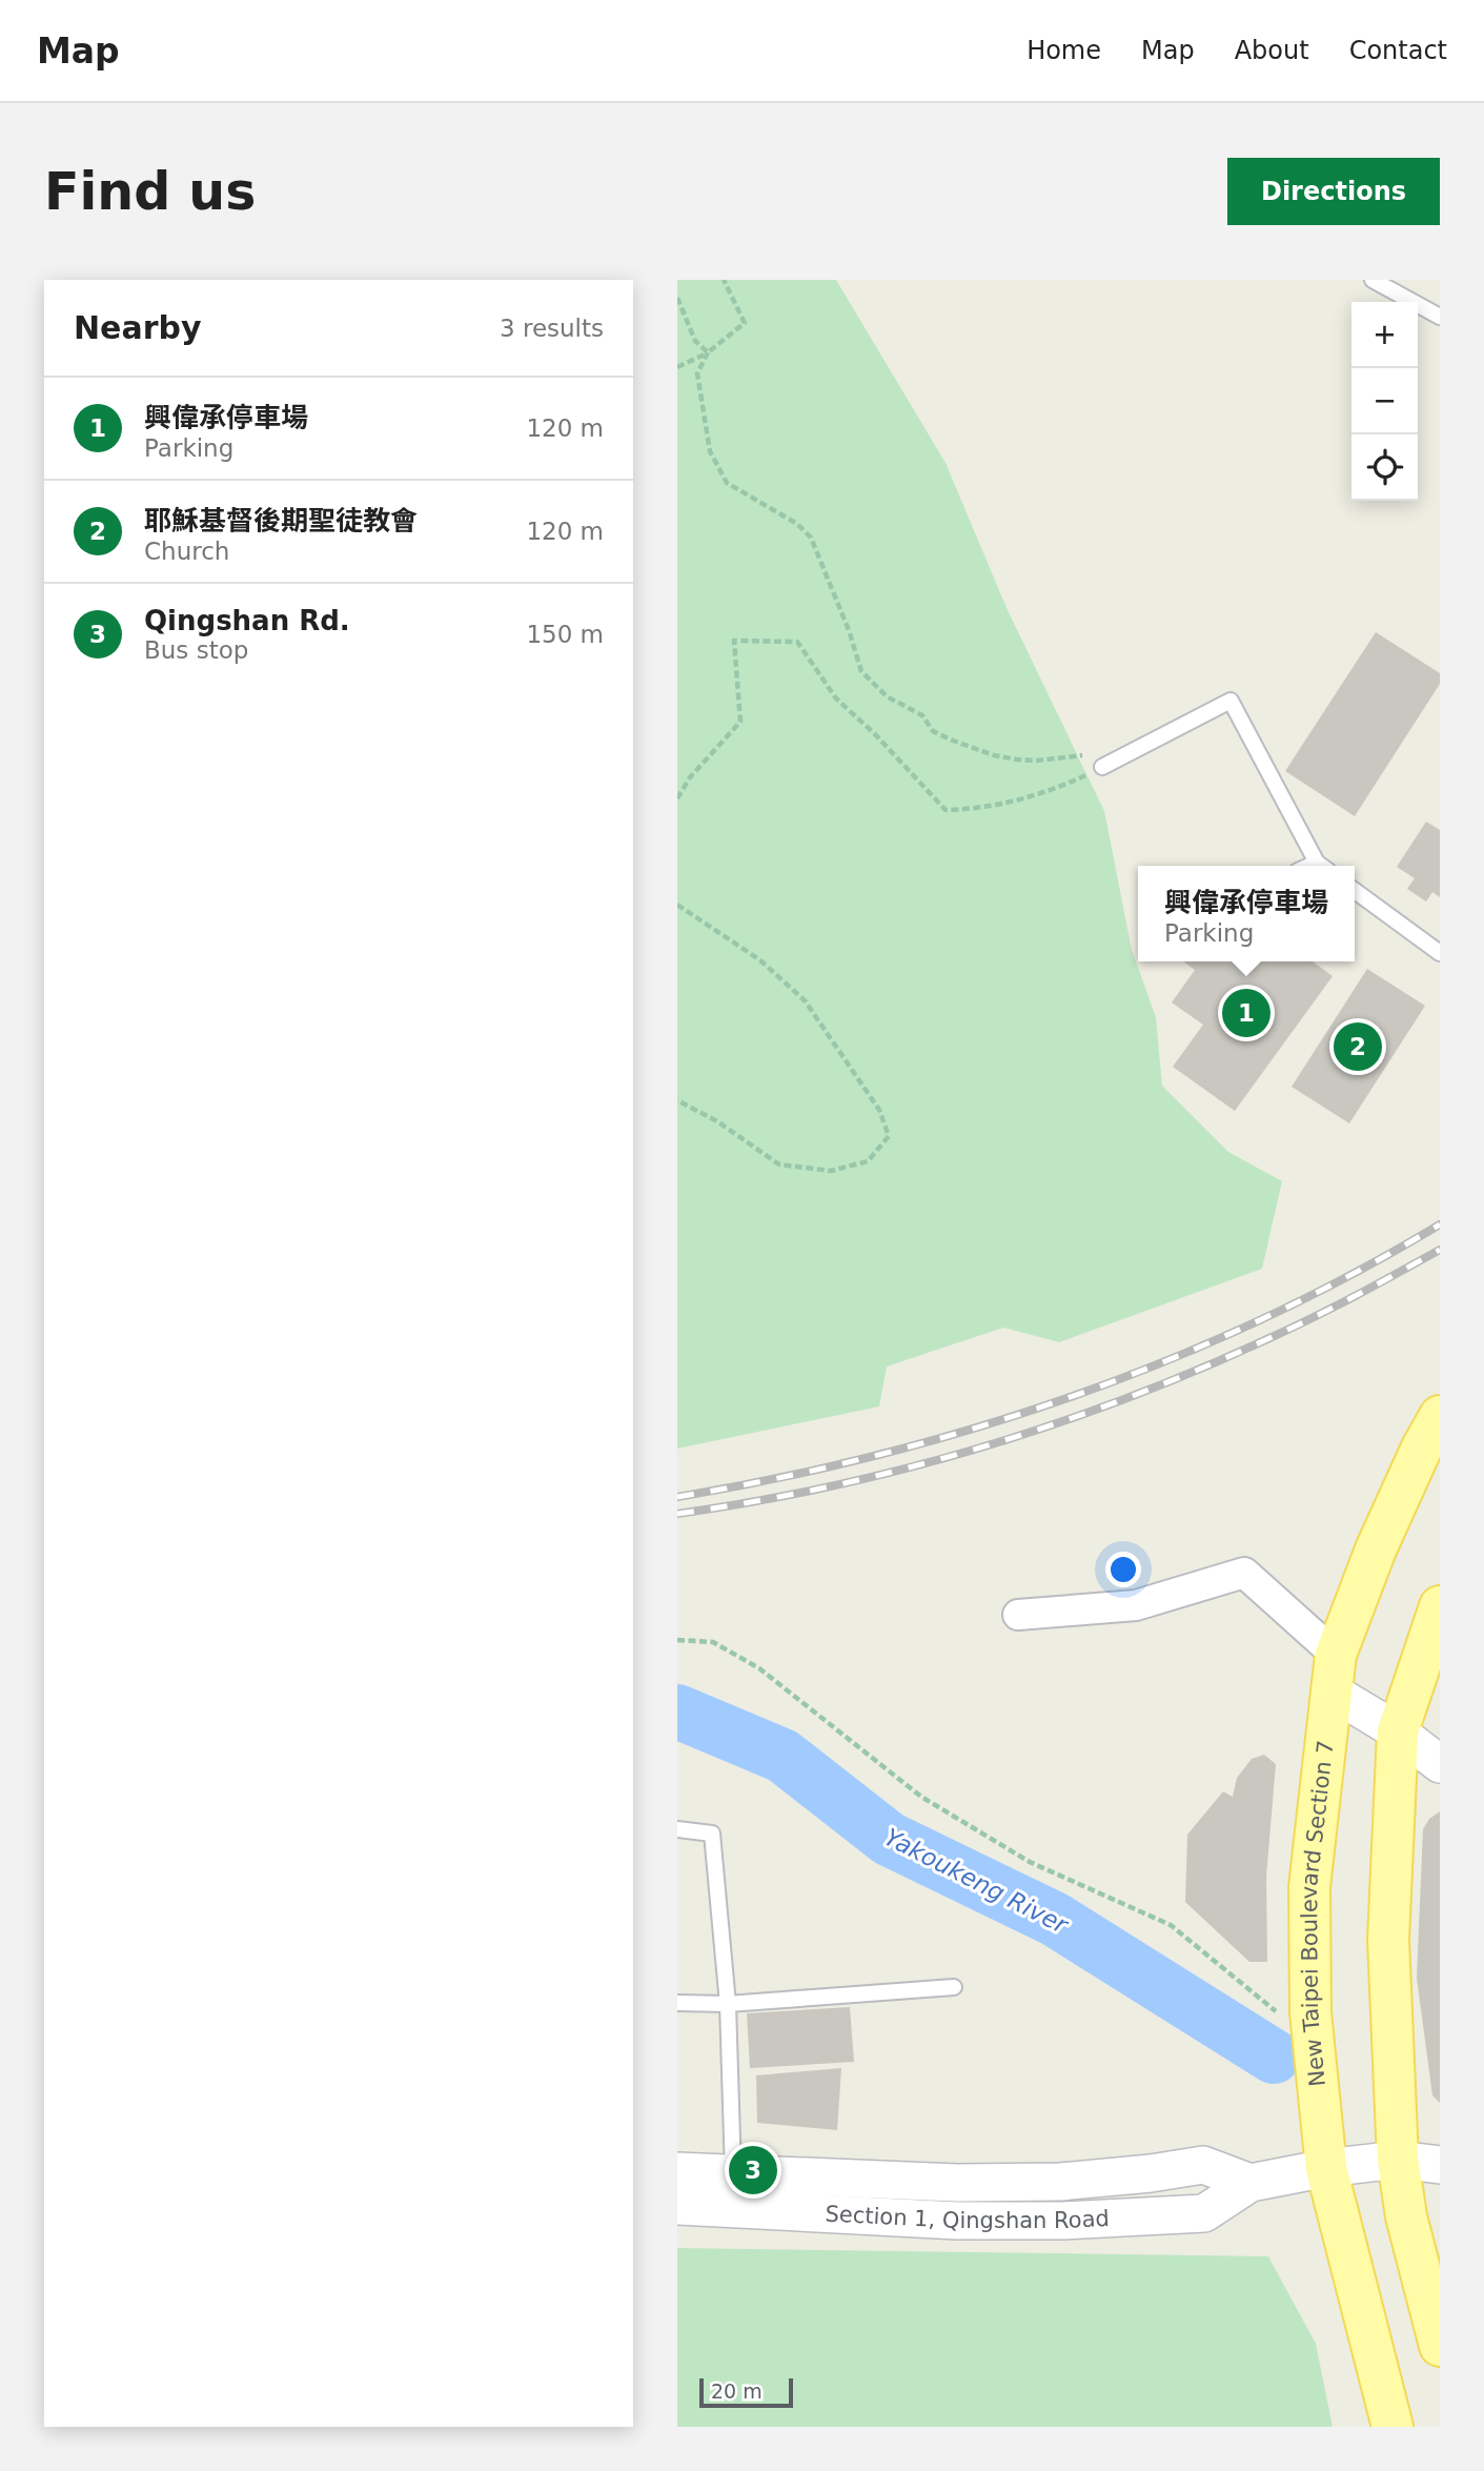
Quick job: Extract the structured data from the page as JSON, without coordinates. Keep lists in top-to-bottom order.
{
  "streets": {
    "main road": ["New Taipei Boulevard Section 7"],
    "street": ["Section 1, Qingshan Road"]
  },
  "crossings": [
    ["New Taipei Boulevard Section 7", "Section 1, Qingshan Road"]
  ],
  "water": ["Yakoukeng River"],
  "scale_bar": "20 m",
  "page": {
    "header": "Map",
    "nav": [
      "Home",
      "Map",
      "About",
      "Contact"
    ],
    "buttons": "Directions",
    "title": "Find us",
    "heading": ["Nearby", "3 results"],
    "map_buttons": ["+", "−"],
    "list": [
      {
        "mark": "1",
        "name": "興偉承停車場",
        "note": "Parking",
        "value": "120 m"
      },
      {
        "mark": "2",
        "name": "耶穌基督後期聖徒教會",
        "note": "Church",
        "value": "120 m"
      },
      {
        "mark": "3",
        "name": "Qingshan Rd.",
        "note": "Bus stop",
        "value": "150 m"
      }
    ],
    "popup": ["興偉承停車場", "Parking"],
    "pins": ["1", "2", "3"],
    "scale": "20 m"
  }
}
